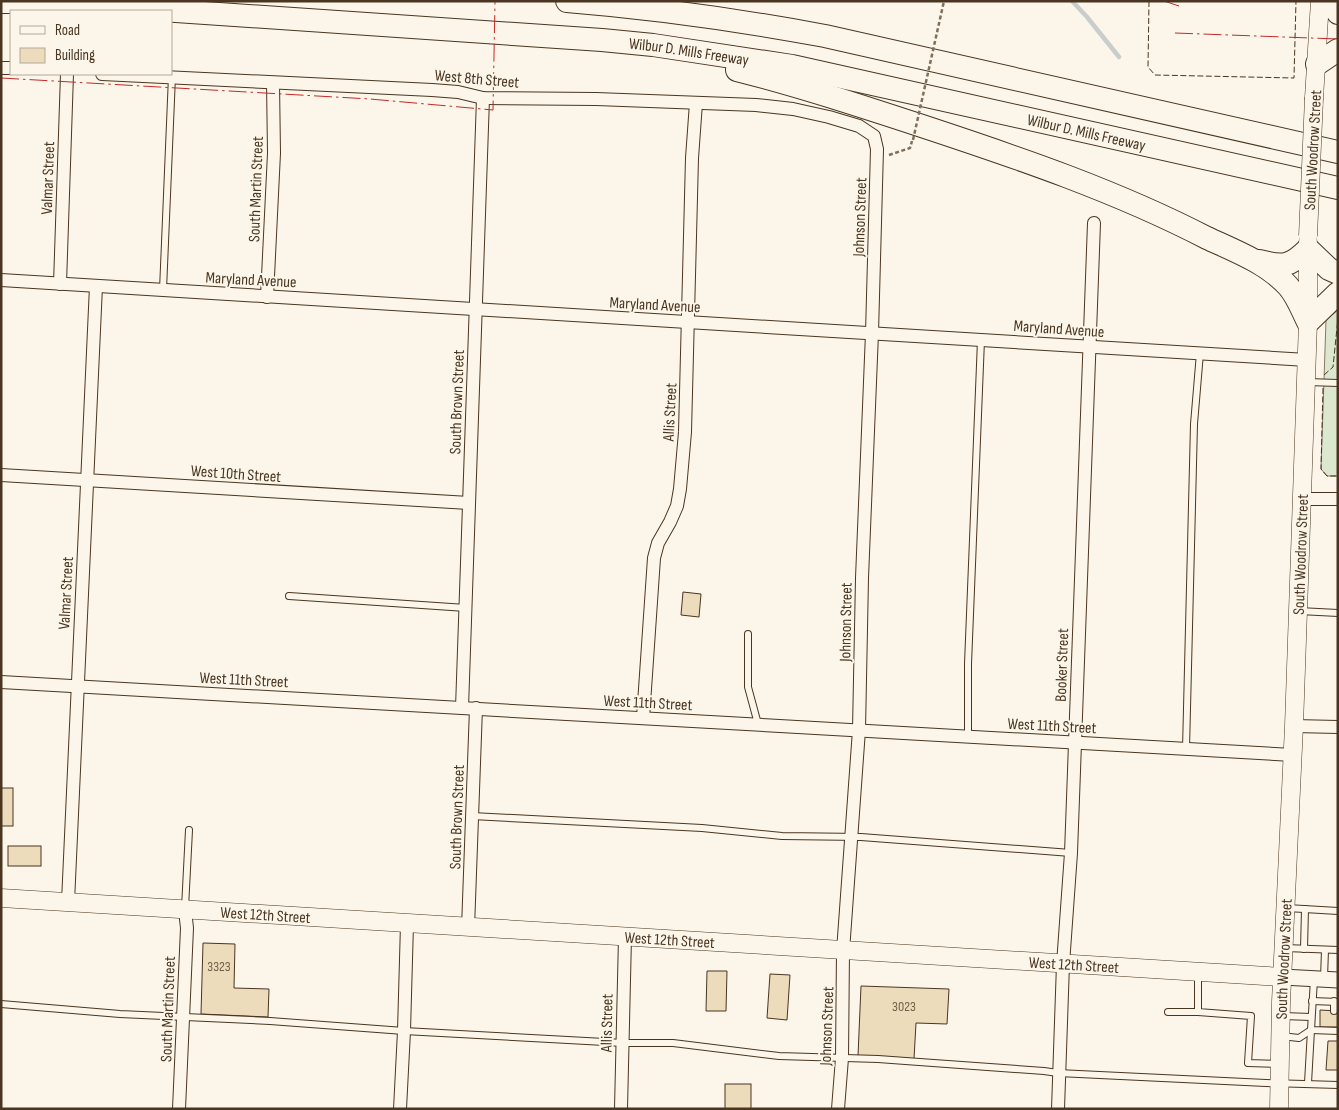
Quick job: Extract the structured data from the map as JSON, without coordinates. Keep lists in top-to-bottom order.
{
  "streets": {
    "highway": ["Wilbur D. Mills Freeway"],
    "main road": ["South Woodrow Street", "West 12th Street"],
    "street": [
      "West 8th Street",
      "Valmar Street",
      "South Martin Street",
      "Johnson Street",
      "Maryland Avenue",
      "South Brown Street",
      "Allis Street",
      "West 10th Street",
      "Booker Street",
      "West 11th Street"
    ]
  },
  "crossings": [
    ["West 8th Street", "South Martin Street"],
    ["West 8th Street", "Johnson Street"],
    ["West 8th Street", "South Brown Street"],
    ["West 8th Street", "Allis Street"],
    ["South Woodrow Street", "Maryland Avenue"],
    ["South Woodrow Street", "West 11th Street"],
    ["South Woodrow Street", "West 12th Street"],
    ["Valmar Street", "Maryland Avenue"],
    ["Valmar Street", "West 10th Street"],
    ["Valmar Street", "West 11th Street"],
    ["Valmar Street", "West 12th Street"],
    ["South Martin Street", "Maryland Avenue"],
    ["South Martin Street", "West 12th Street"],
    ["Johnson Street", "Maryland Avenue"],
    ["Johnson Street", "West 11th Street"],
    ["Johnson Street", "West 12th Street"],
    ["Maryland Avenue", "South Brown Street"],
    ["Maryland Avenue", "Allis Street"],
    ["Maryland Avenue", "Booker Street"],
    ["South Brown Street", "West 10th Street"],
    ["South Brown Street", "West 11th Street"],
    ["South Brown Street", "West 12th Street"],
    ["Allis Street", "West 11th Street"],
    ["Allis Street", "West 12th Street"],
    ["Booker Street", "West 11th Street"],
    ["Booker Street", "West 12th Street"]
  ],
  "house_numbers": ["3323", "3023"],
  "legend": ["Road", "Building"]
}
